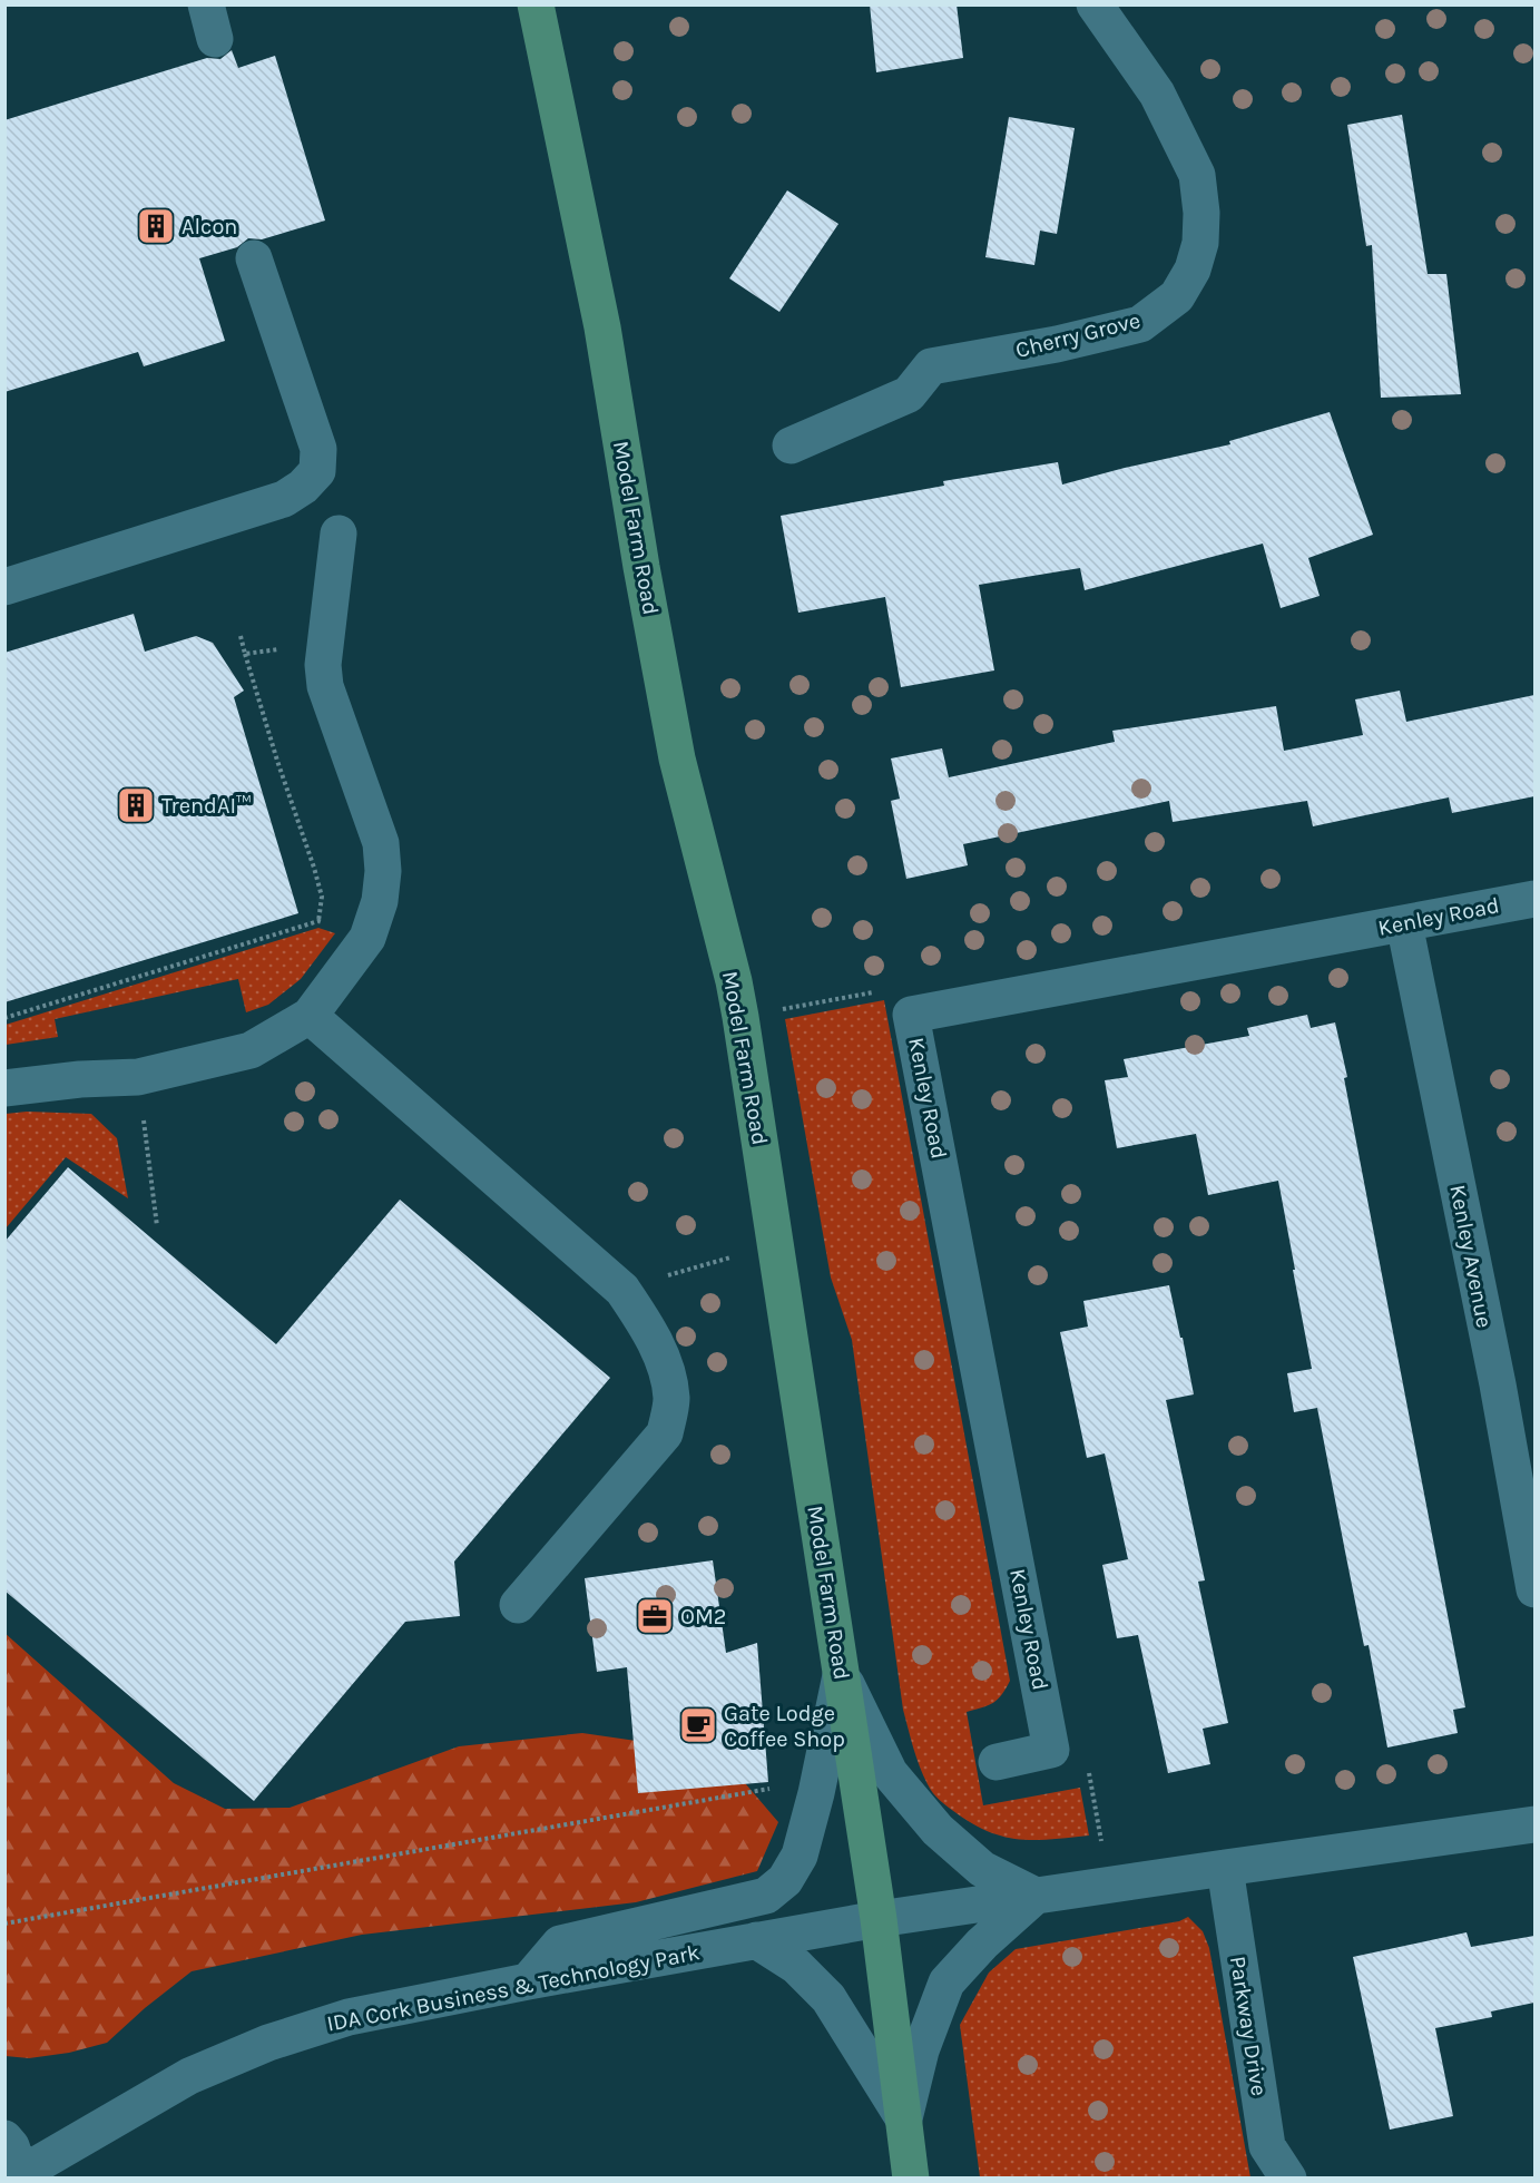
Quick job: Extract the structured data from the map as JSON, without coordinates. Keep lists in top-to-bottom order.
{
  "streets": {
    "main road": ["Model Farm Road"],
    "street": [
      "Cherry Grove",
      "Kenley Road",
      "Kenley Avenue",
      "IDA Cork Business & Technology Park",
      "Parkway Drive"
    ]
  },
  "crossings": [
    ["Model Farm Road", "IDA Cork Business & Technology Park"],
    ["Kenley Road", "Kenley Avenue"]
  ],
  "places": {
    "building": ["Alcon", "TrendAI™"],
    "office": ["OM2"],
    "cafe": ["Gate Lodge Coffee Shop"]
  }
}
